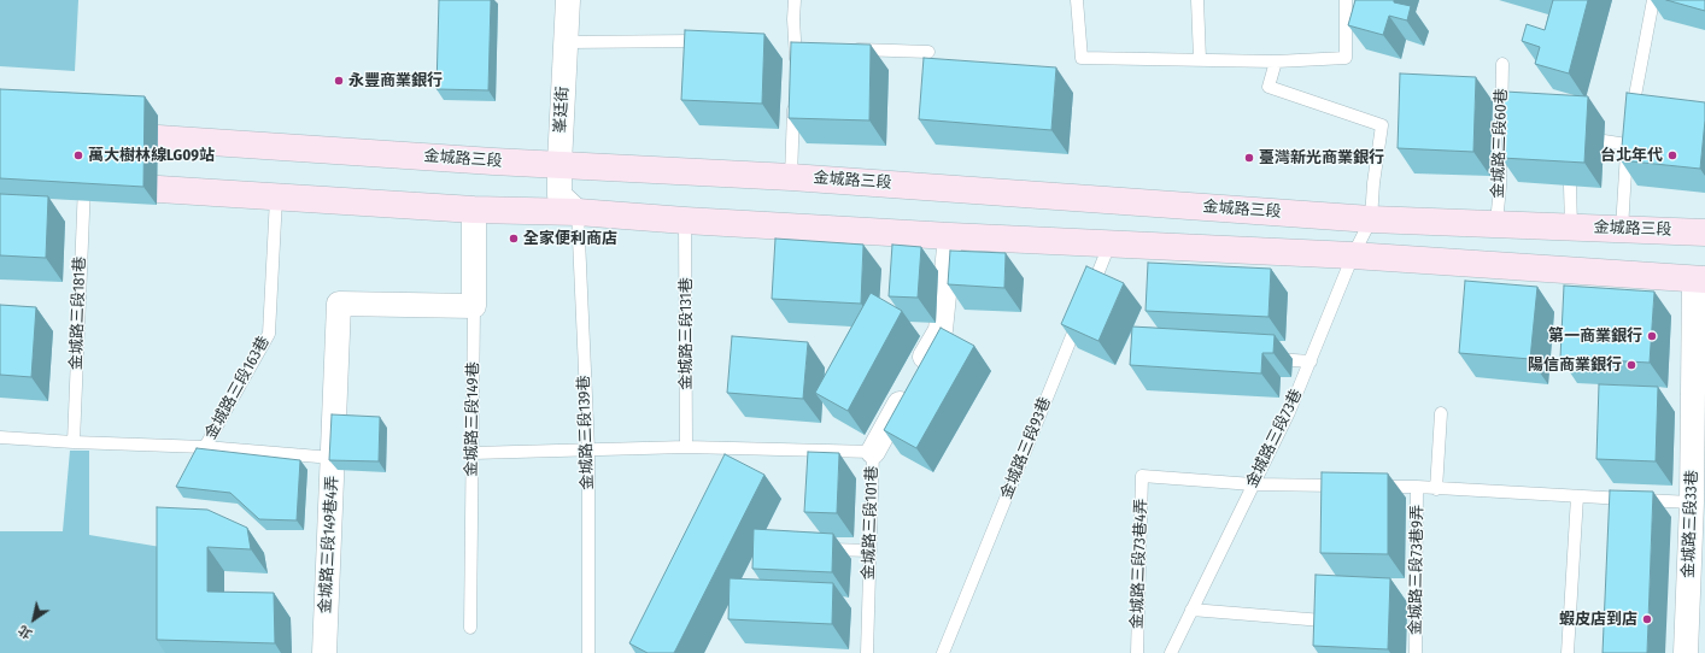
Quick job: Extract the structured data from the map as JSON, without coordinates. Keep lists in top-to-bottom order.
{
  "streets": {
    "main road": ["金城路三段"],
    "street": [
      "峯廷街",
      "金城路三段149巷",
      "金城路三段101巷",
      "金城路三段33巷",
      "金城路三段149巷4弄"
    ],
    "lane": [
      "金城路三段60巷",
      "金城路三段181巷",
      "金城路三段131巷",
      "金城路三段163巷",
      "金城路三段139巷",
      "金城路三段73巷",
      "金城路三段93巷",
      "金城路三段73巷4弄",
      "金城路三段73巷9弄"
    ]
  },
  "crossings": [
    ["峯廷街", "金城路三段"],
    ["峯廷街", "金城路三段139巷"],
    ["金城路三段60巷", "金城路三段"],
    ["金城路三段", "金城路三段73巷"],
    ["金城路三段181巷", "金城路三段163巷"],
    ["金城路三段163巷", "金城路三段149巷4弄"],
    ["金城路三段149巷", "金城路三段149巷4弄"],
    ["金城路三段73巷", "金城路三段73巷4弄"]
  ],
  "places": [
    "永豐商業銀行",
    "萬大樹林線LG09站",
    "台北年代",
    "臺灣新光商業銀行",
    "全家便利商店",
    "第一商業銀行",
    "陽信商業銀行",
    "蝦皮店到店"
  ],
  "north": "bottom left"
}
